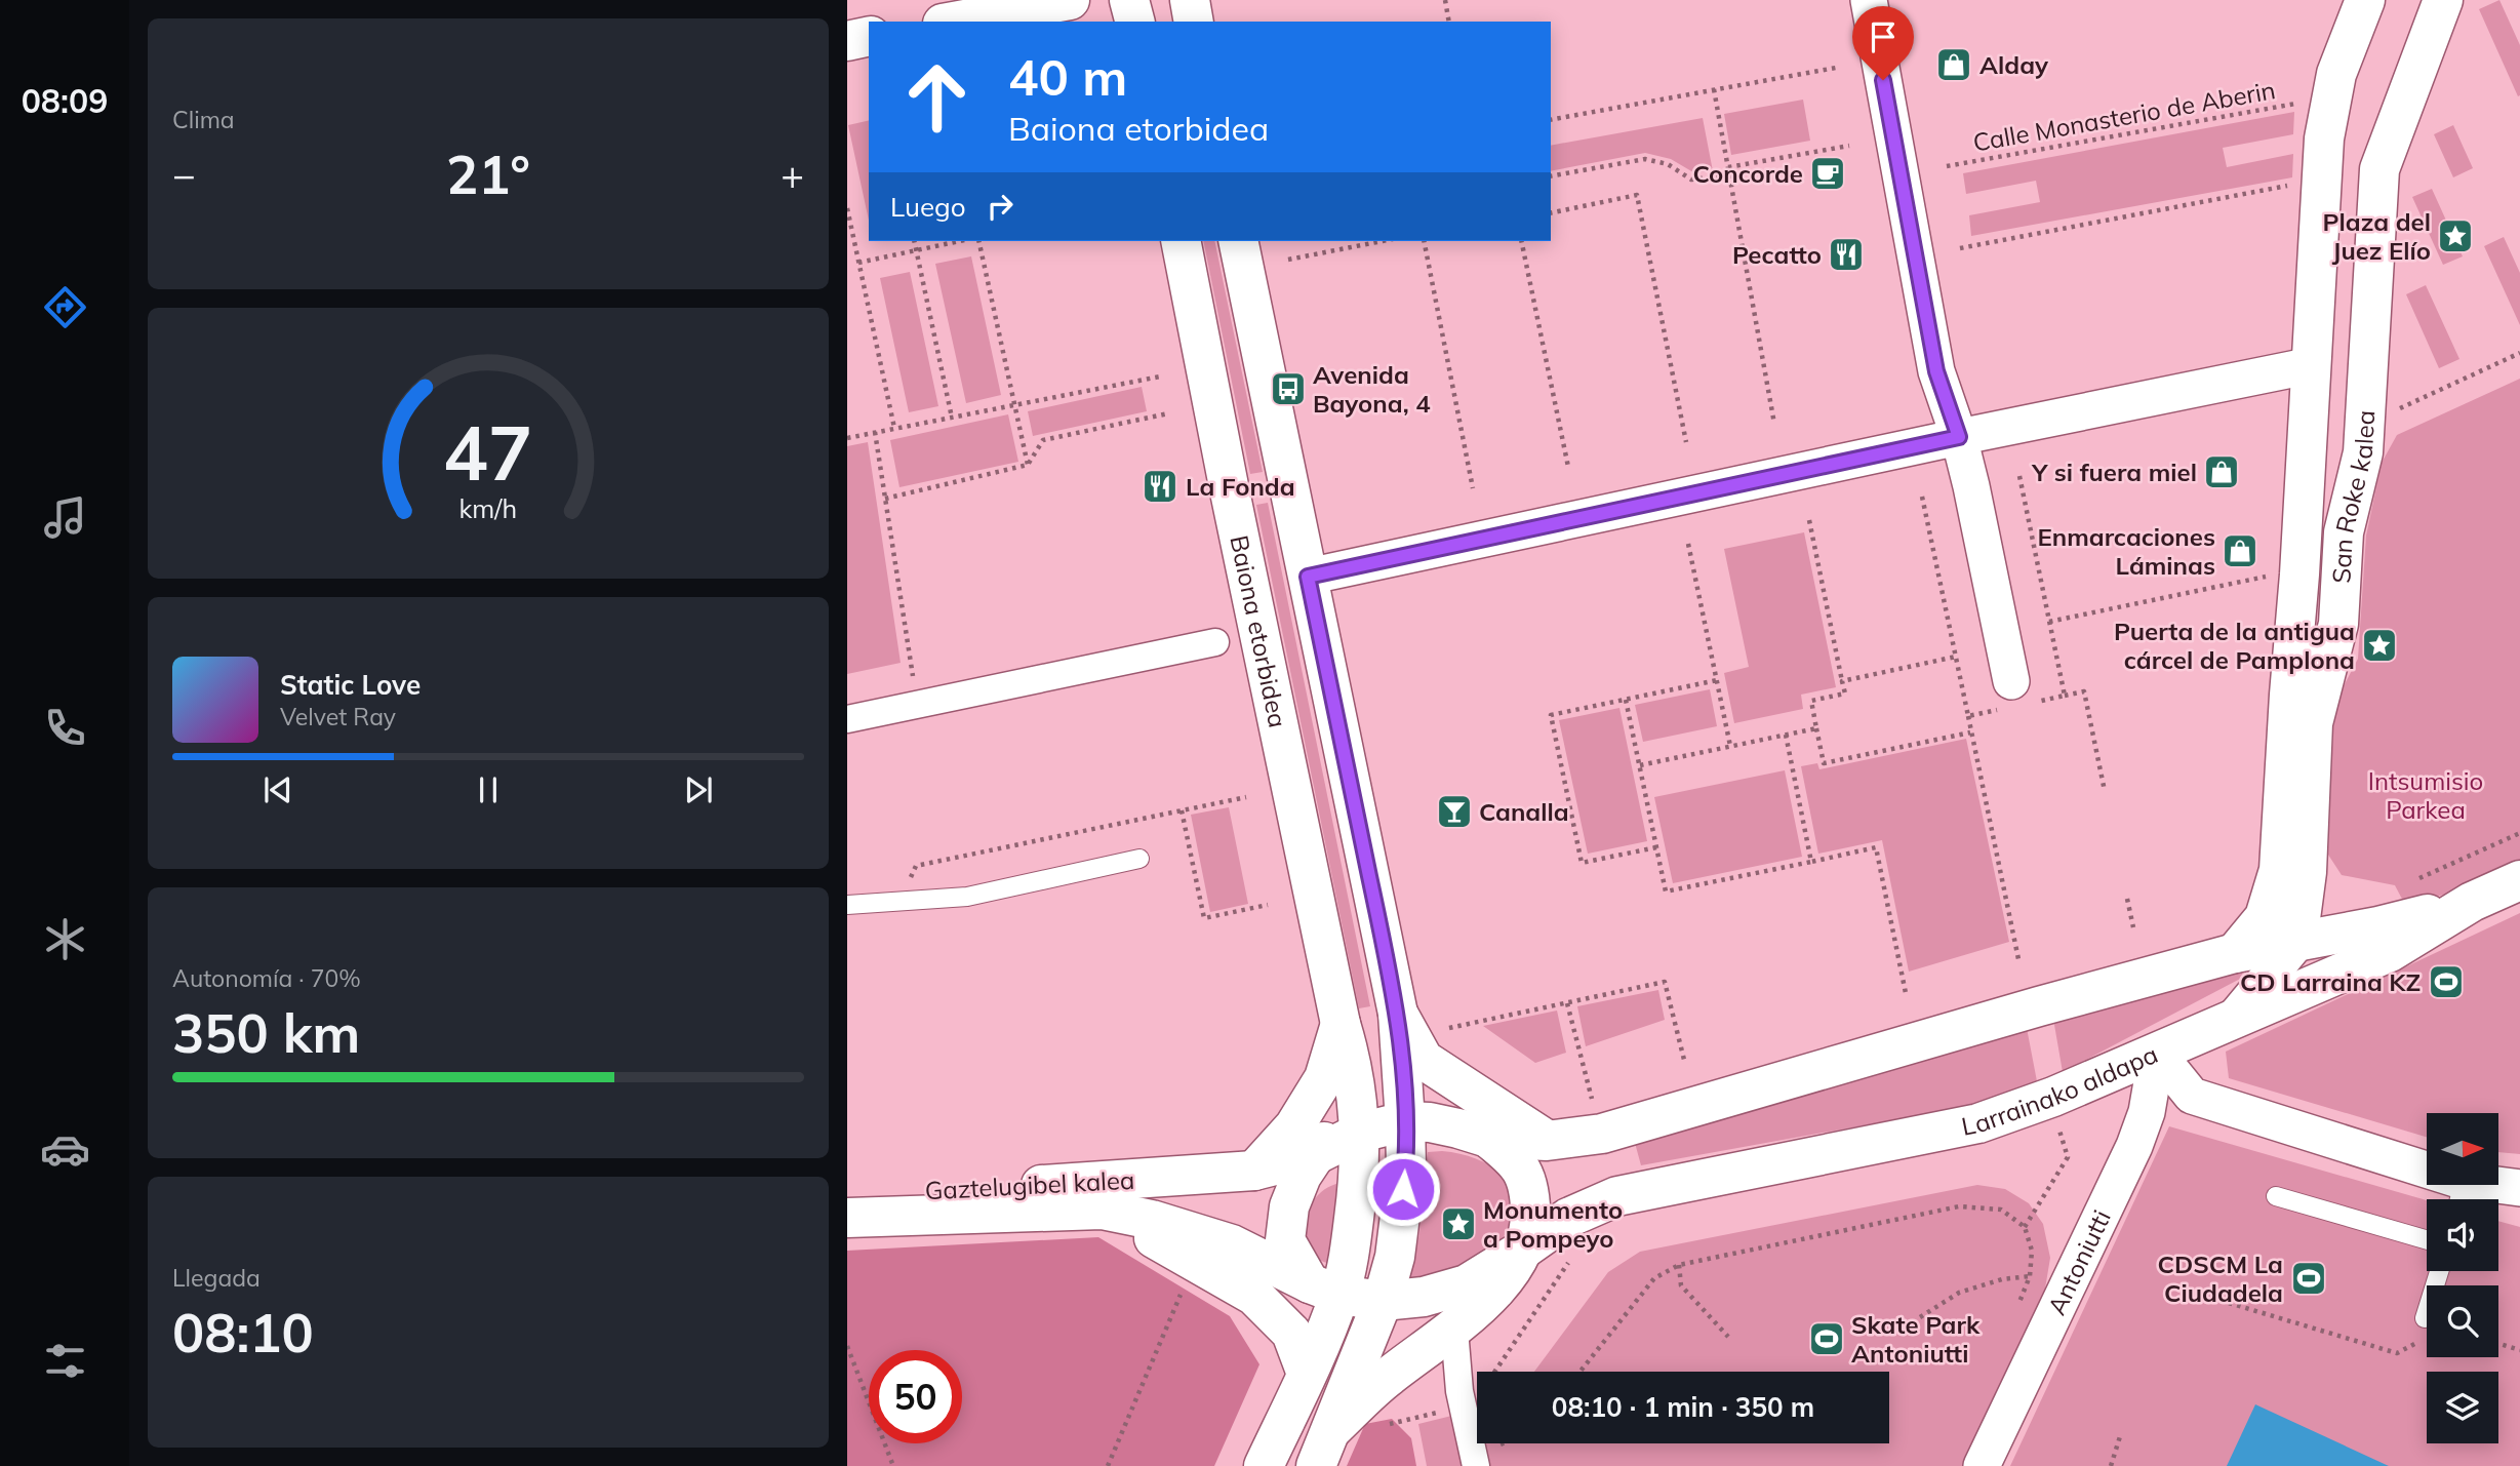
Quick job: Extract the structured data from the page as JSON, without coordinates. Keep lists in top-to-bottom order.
{
  "streets": {
    "street": [
      "San Roke kalea",
      "Baiona etorbidea",
      "Larrainako aldapa",
      "Gaztelugibel kalea",
      "Antoniutti"
    ],
    "path": ["Calle Monasterio de Aberin"]
  },
  "crossings": [
    ["San Roke kalea", "Larrainako aldapa"],
    ["Baiona etorbidea", "Larrainako aldapa"],
    ["Baiona etorbidea", "Gaztelugibel kalea"],
    ["Larrainako aldapa", "Gaztelugibel kalea"],
    ["Larrainako aldapa", "Antoniutti"]
  ],
  "parks": ["Intsumisio Parkea"],
  "places": {
    "shop": ["Alday", "Y si fuera miel", "Enmarcaciones Láminas"],
    "cafe": ["Concorde"],
    "place": ["Plaza del Juez Elío", "Puerta de la antigua cárcel de Pamplona", "Monumento a Pompeyo"],
    "restaurant": ["Pecatto", "La Fonda"],
    "bus stop": ["Avenida Bayona, 4"],
    "bar": ["Canalla"],
    "sports": ["CD Larraina KZ", "CDSCM La Ciudadela", "Skate Park Antoniutti"]
  },
  "north": "right",
  "page": {
    "tabs": "08:09",
    "tile": [
      "Clima",
      ["Autonomía · 70%", "350 km"],
      ["Llegada", "08:10"]
    ],
    "turn": ["40 m", "Baiona etorbidea"],
    "heat": ["−", "21°", "+"],
    "then": "Luego",
    "song": ["Static Love", "Velvet Ray"],
    "limit": "50",
    "trip": "08:10 · 1 min · 350 m",
    "gauge": ["47", "km/h"]
  }
}
